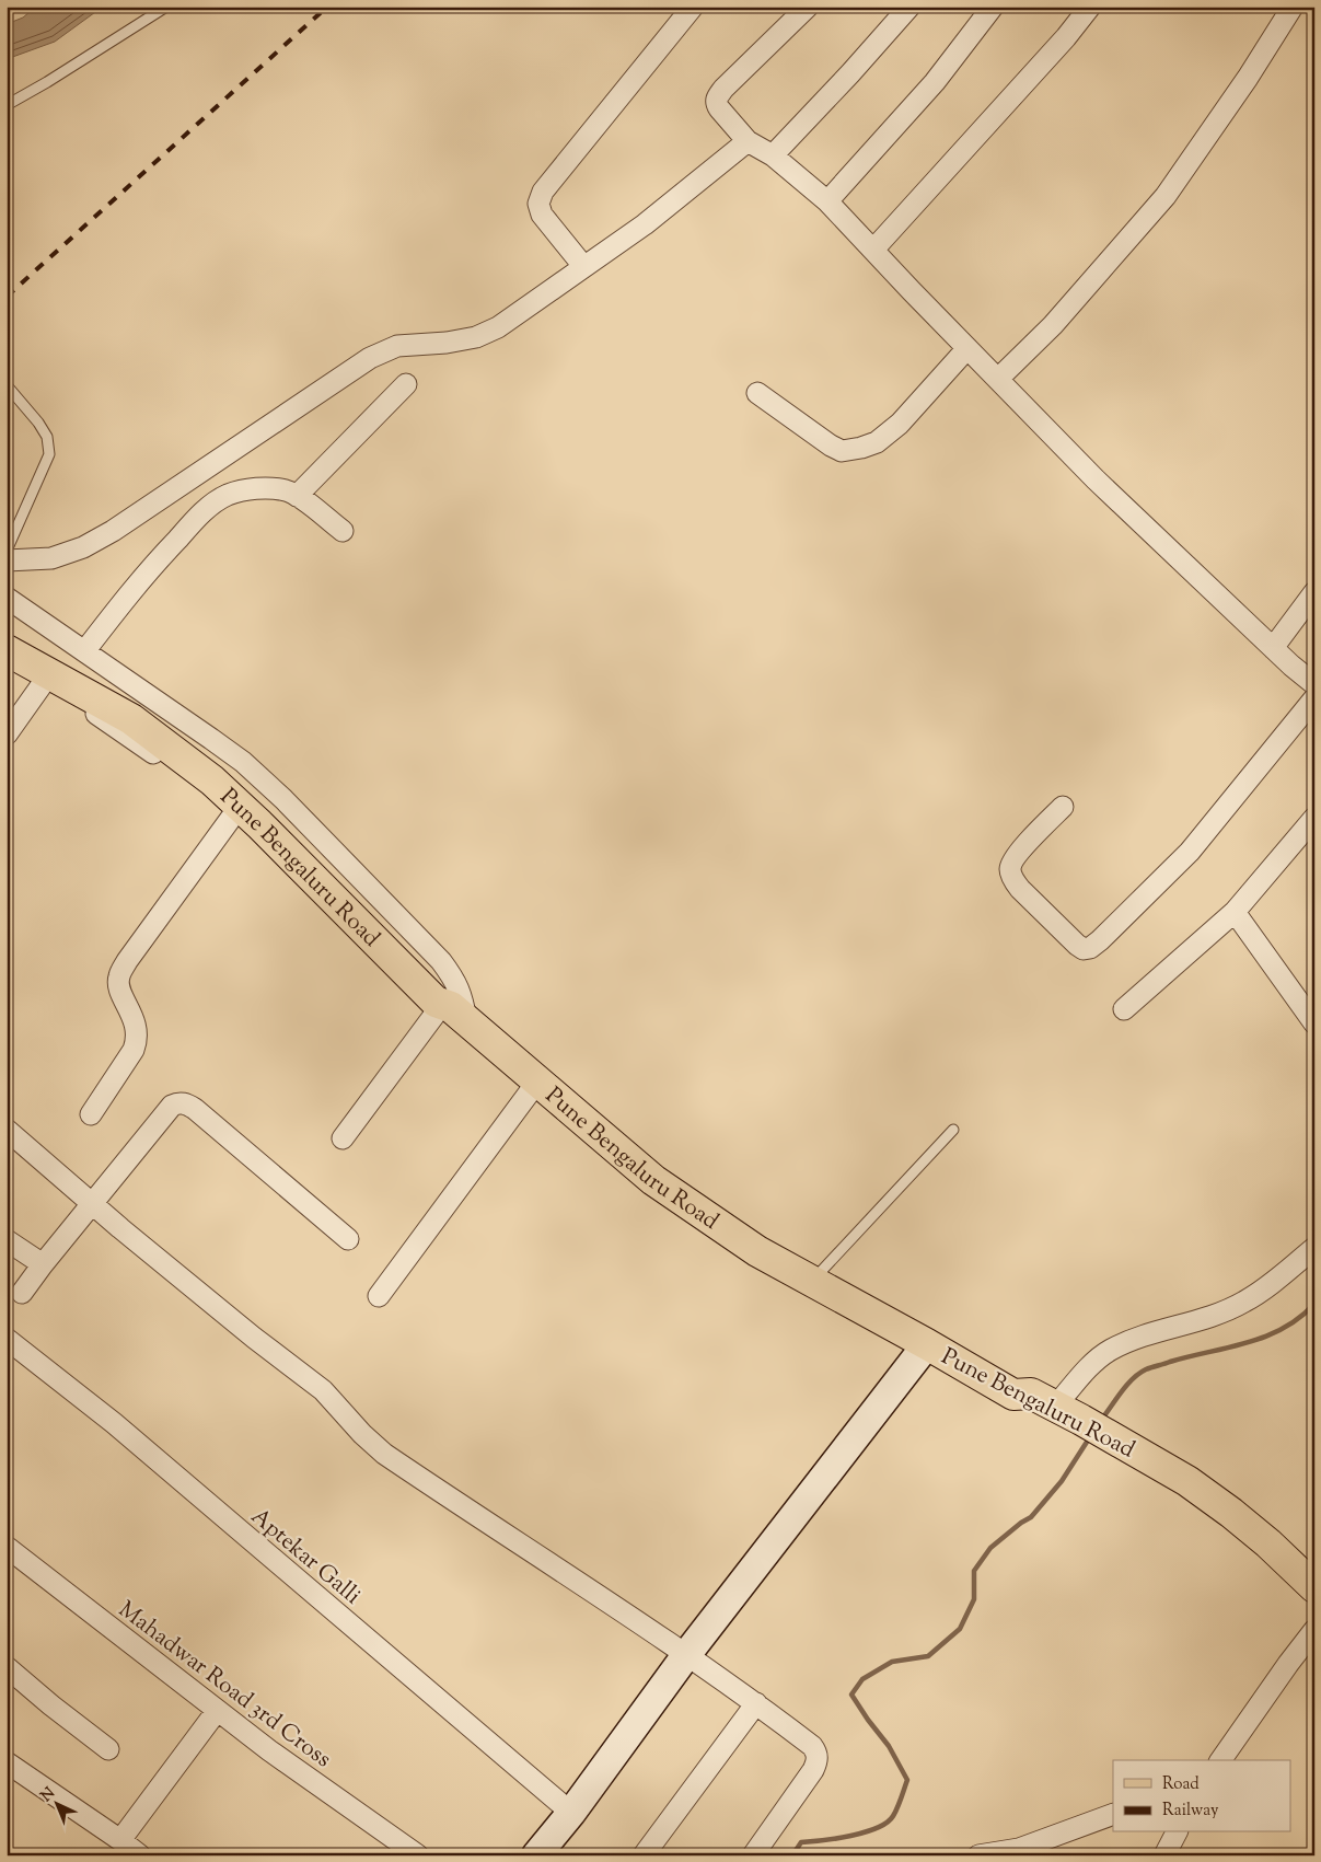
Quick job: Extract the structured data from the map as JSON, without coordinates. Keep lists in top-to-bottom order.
{
  "streets": {
    "main road": ["Pune Bengaluru Road"],
    "street": ["Aptekar Galli", "Mahadwar Road 3rd Cross"]
  },
  "legend": ["Road", "Railway"],
  "north": "top left"
}
